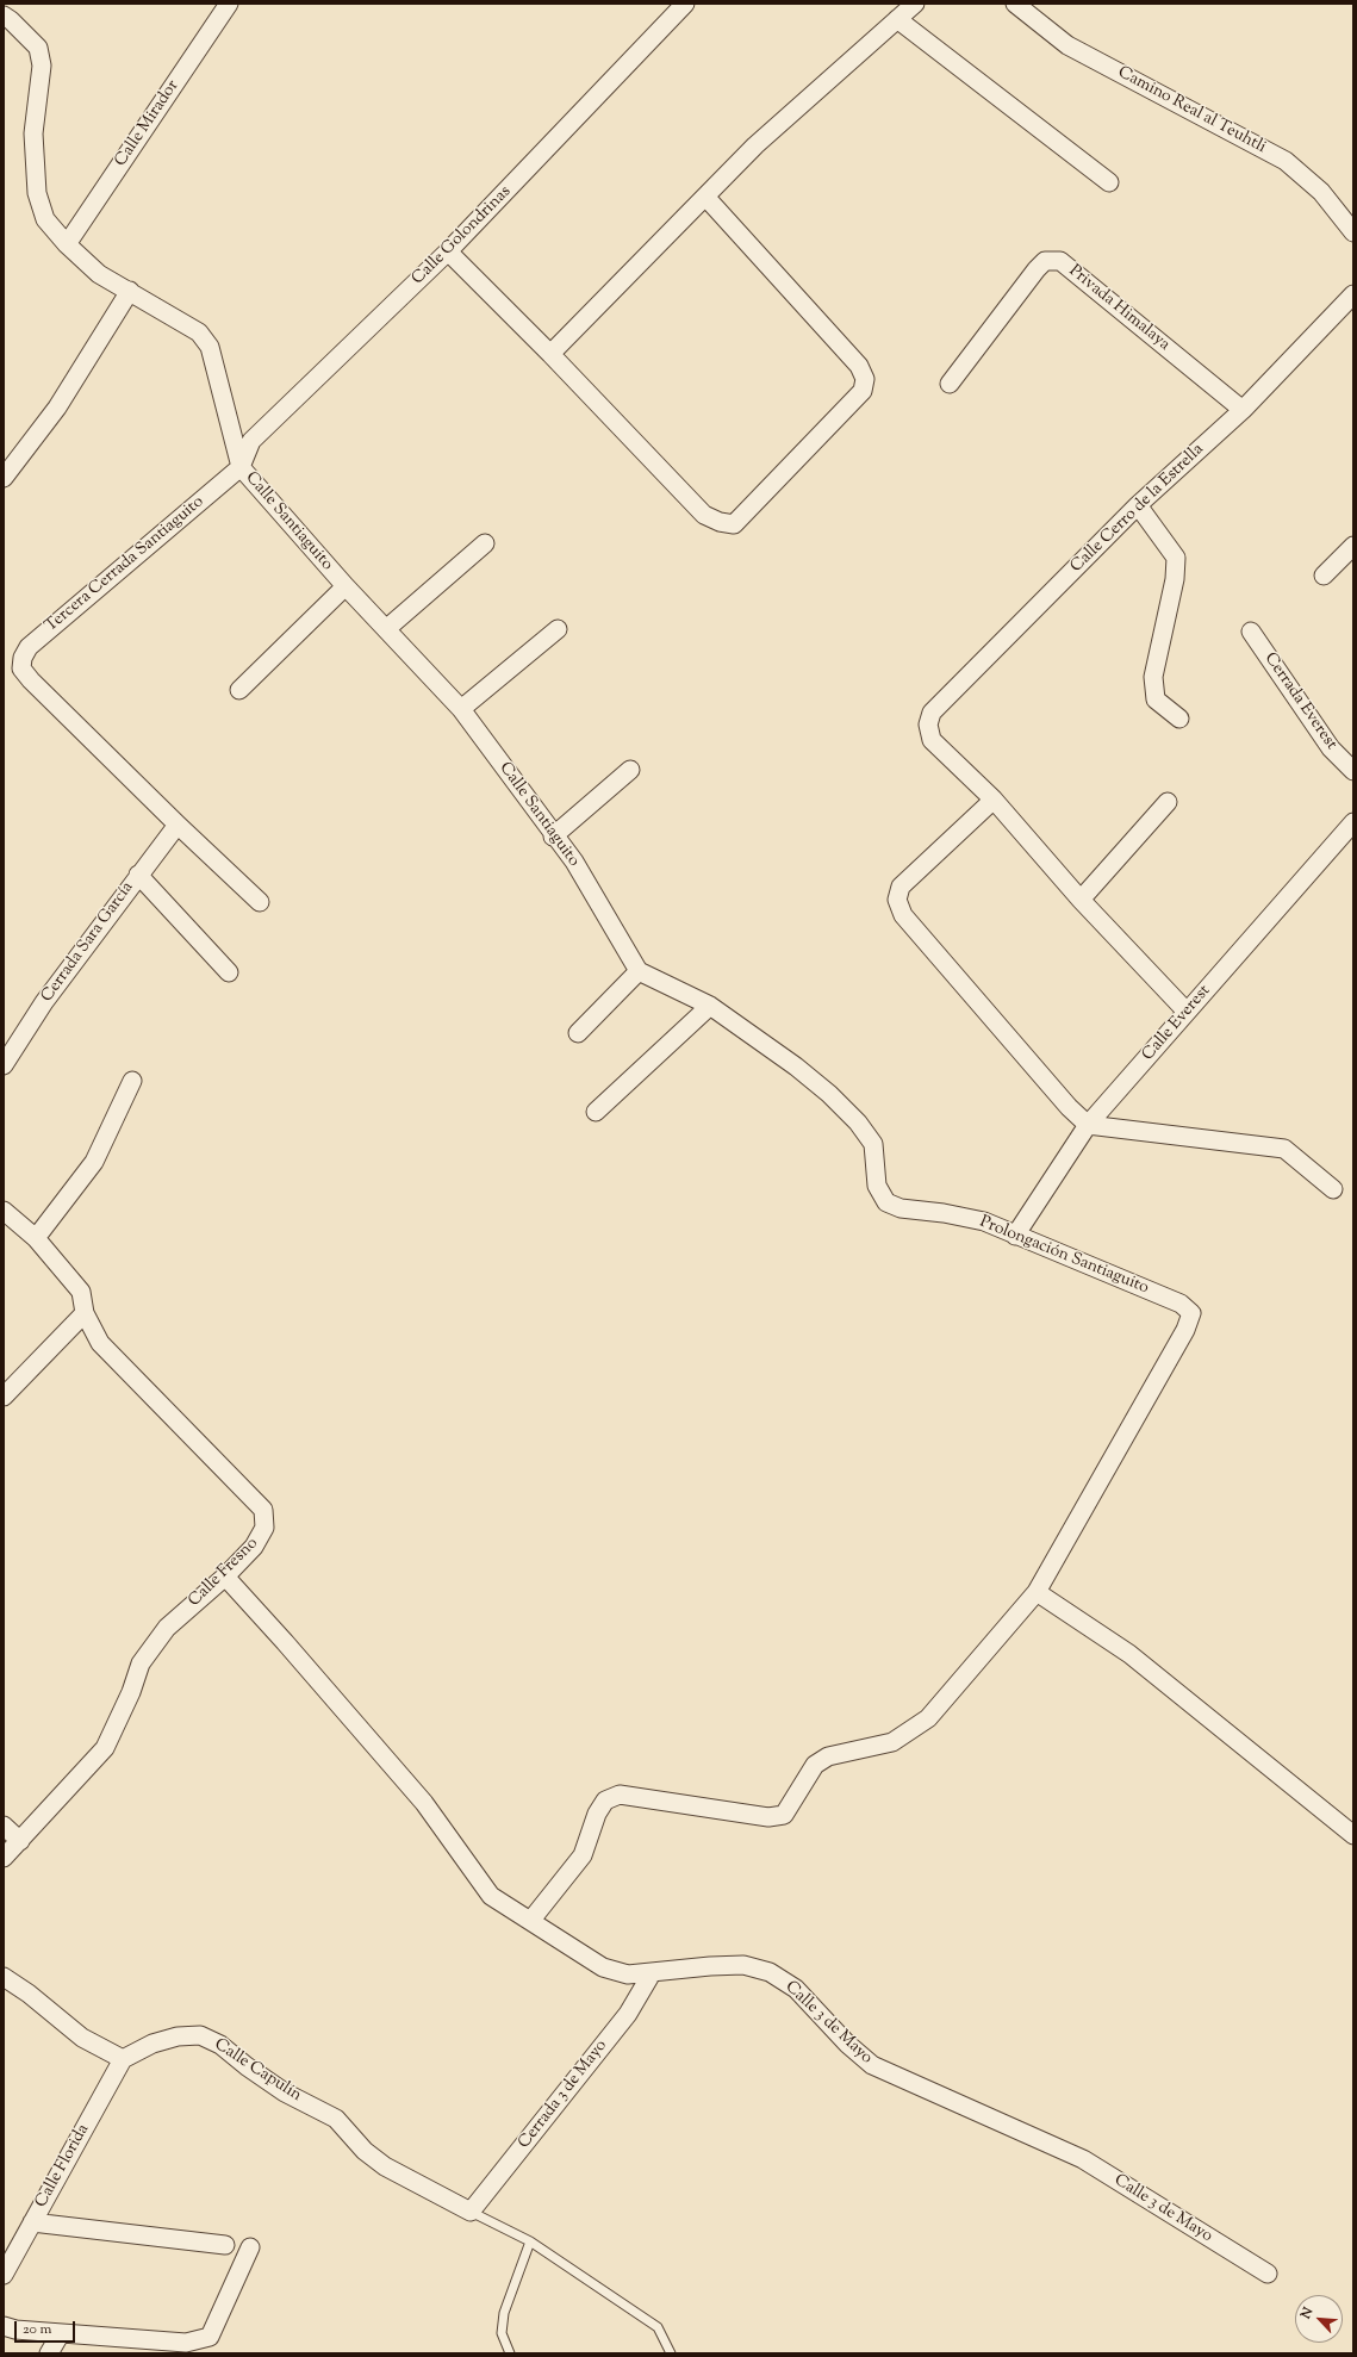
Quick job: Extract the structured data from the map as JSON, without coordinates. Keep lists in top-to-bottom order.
{
  "streets": {
    "street": [
      "Camino Real al Teuhtli",
      "Calle Mirador",
      "Calle Golondrinas",
      "Privada Himalaya",
      "Calle Cerro de la Estrella",
      "Calle Santiaguito",
      "Tercera Cerrada Santiaguito",
      "Cerrada Everest",
      "Cerrada Sara García",
      "Calle Everest",
      "Prolongación Santiaguito",
      "Calle Fresno",
      "Calle 3 de Mayo",
      "Calle Capulín",
      "Cerrada 3 de Mayo",
      "Calle Florida"
    ]
  },
  "crossings": [
    ["Calle Mirador", "Calle Santiaguito"],
    ["Calle Golondrinas", "Calle Santiaguito"],
    ["Calle Golondrinas", "Tercera Cerrada Santiaguito"],
    ["Privada Himalaya", "Calle Cerro de la Estrella"],
    ["Calle Santiaguito", "Tercera Cerrada Santiaguito"],
    ["Calle Santiaguito", "Prolongación Santiaguito"],
    ["Tercera Cerrada Santiaguito", "Cerrada Sara García"],
    ["Calle Everest", "Prolongación Santiaguito"],
    ["Calle Fresno", "Calle 3 de Mayo"],
    ["Calle 3 de Mayo", "Cerrada 3 de Mayo"],
    ["Calle Capulín", "Cerrada 3 de Mayo"],
    ["Calle Capulín", "Calle Florida"]
  ],
  "scale_bar": "20 m",
  "north": "top left"
}
